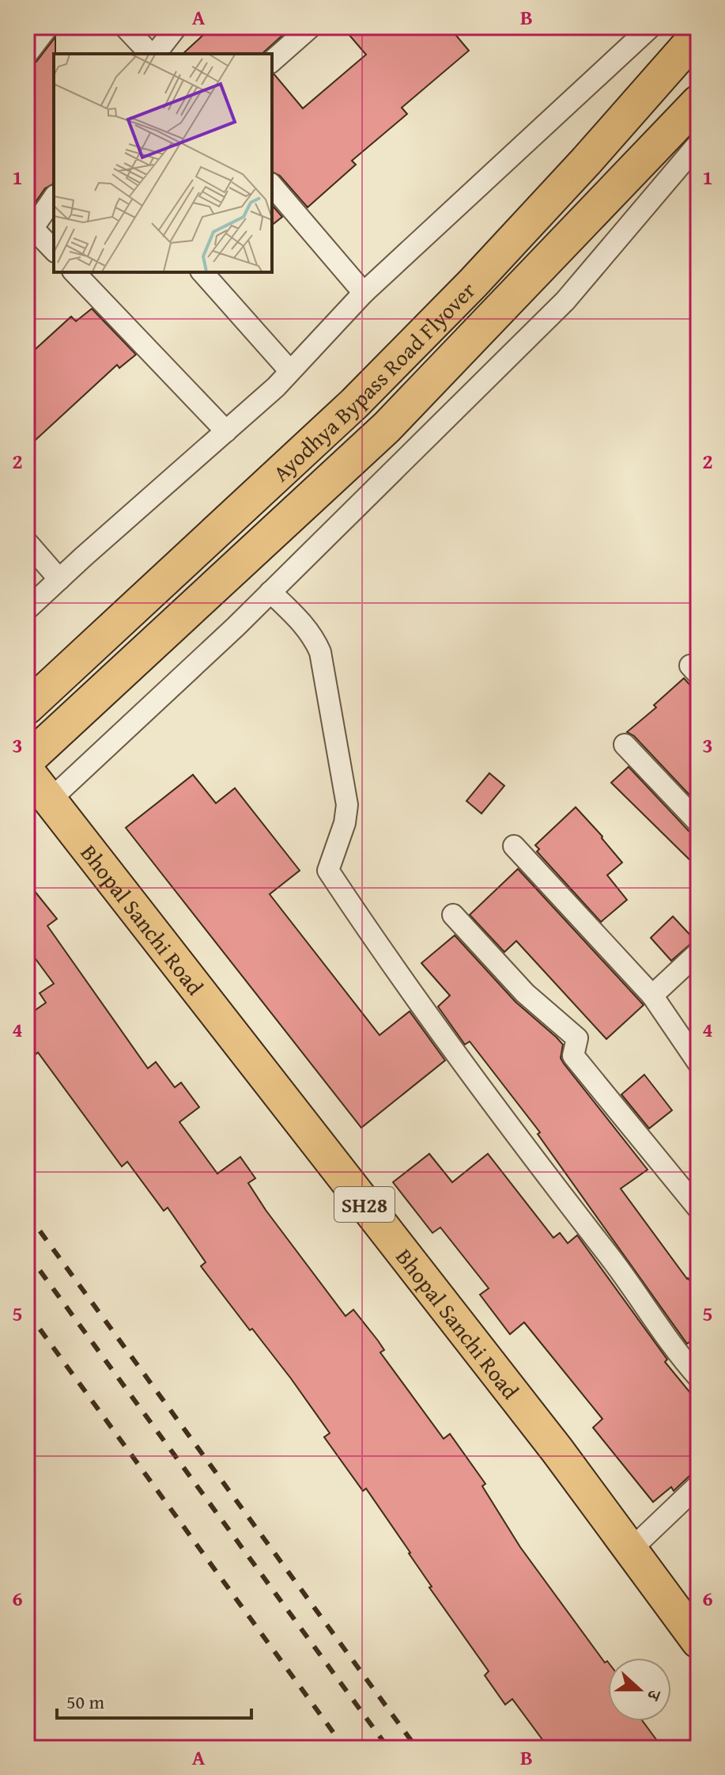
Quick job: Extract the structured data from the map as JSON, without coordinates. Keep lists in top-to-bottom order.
{
  "streets": {
    "main road": ["Ayodhya Bypass Road Flyover", "Bhopal Sanchi Road", "SH28"]
  },
  "scale_bar": "50 m",
  "north": "right",
  "grid": {
    "columns": ["A", "B"],
    "rows": [
      "1",
      "2",
      "3",
      "4",
      "5",
      "6"
    ]
  }
}
